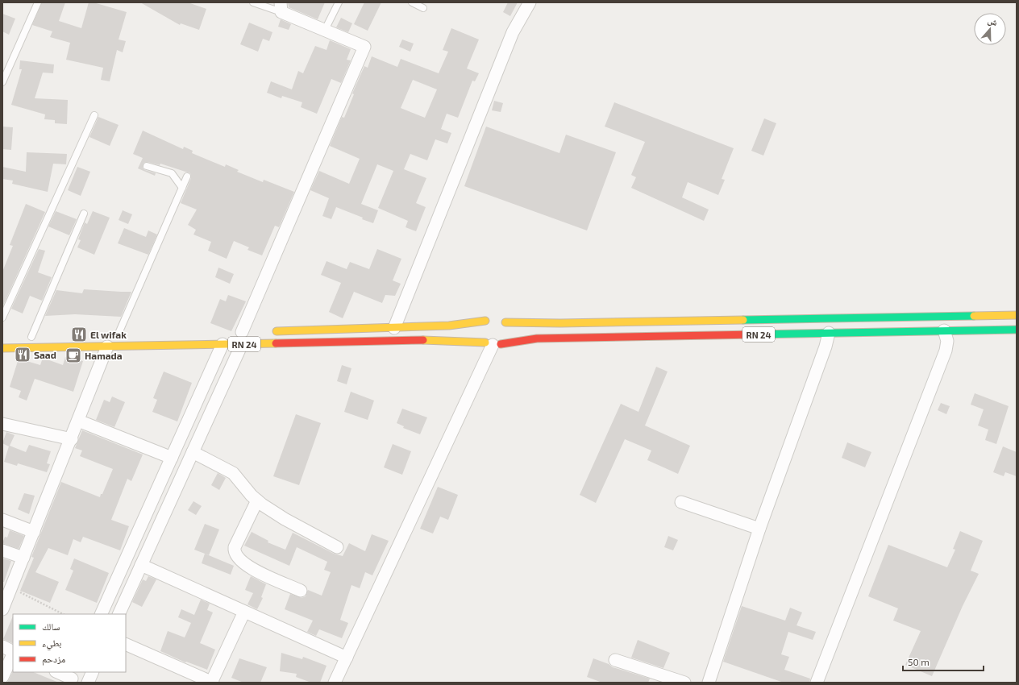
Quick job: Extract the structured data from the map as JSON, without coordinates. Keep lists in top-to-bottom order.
{
  "streets": {
    "highway": ["RN 24"]
  },
  "places": {
    "restaurant": ["El wifak", "Saad"],
    "cafe": ["Hamada"]
  },
  "legend": ["سالك", "بطيء", "مزدحم"],
  "scale_bar": "50 m",
  "north": "top"
}
